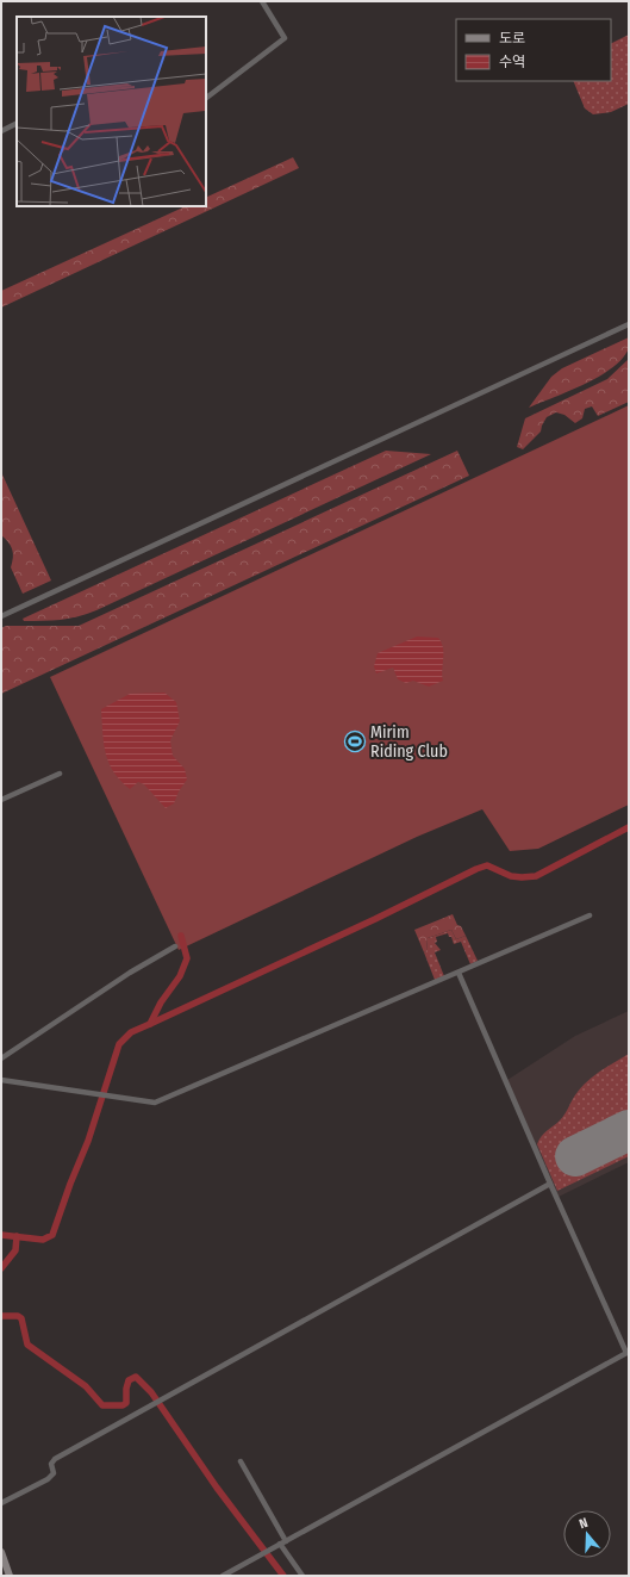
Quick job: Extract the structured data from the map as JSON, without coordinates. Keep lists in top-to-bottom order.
{
  "places": {
    "sports": ["Mirim Riding Club"]
  },
  "legend": ["도로", "수역"],
  "north": "top"
}
